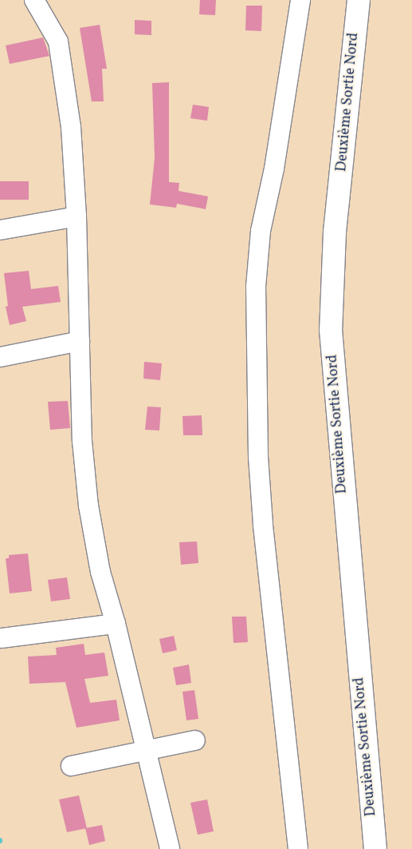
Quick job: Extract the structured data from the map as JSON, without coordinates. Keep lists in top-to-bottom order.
{
  "streets": {
    "main road": ["Deuxième Sortie Nord"]
  }
}
